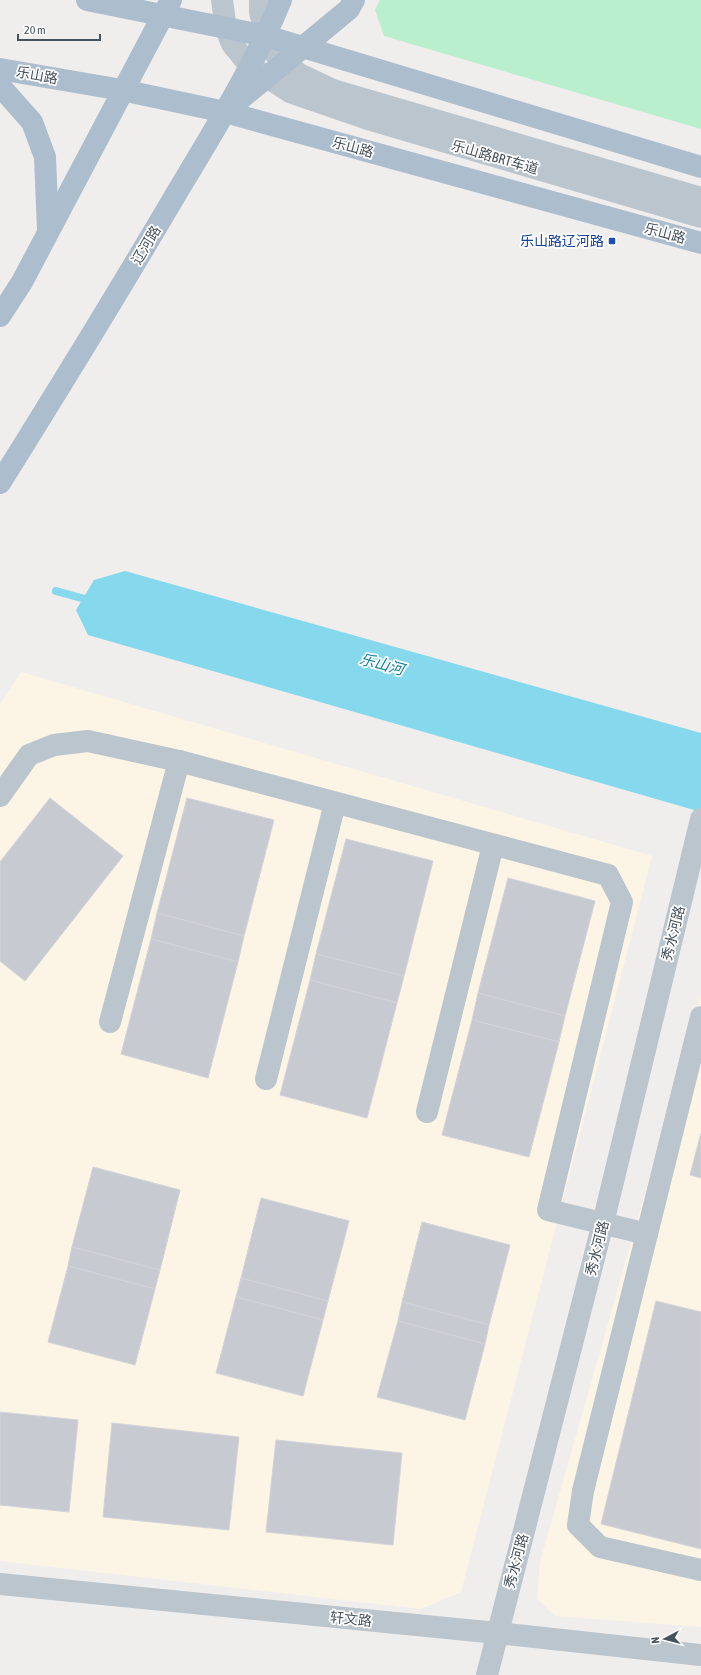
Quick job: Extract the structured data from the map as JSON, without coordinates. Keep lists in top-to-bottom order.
{
  "streets": {
    "main road": ["乐山路", "辽河路"],
    "street": ["乐山路BRT车道", "秀水河路", "轩文路"]
  },
  "crossings": [
    ["乐山路", "辽河路"],
    ["乐山路BRT车道", "辽河路"],
    ["秀水河路", "轩文路"]
  ],
  "water": ["乐山河"],
  "places": {
    "transit": ["乐山路辽河路"]
  },
  "scale_bar": "20 m",
  "north": "left"
}
